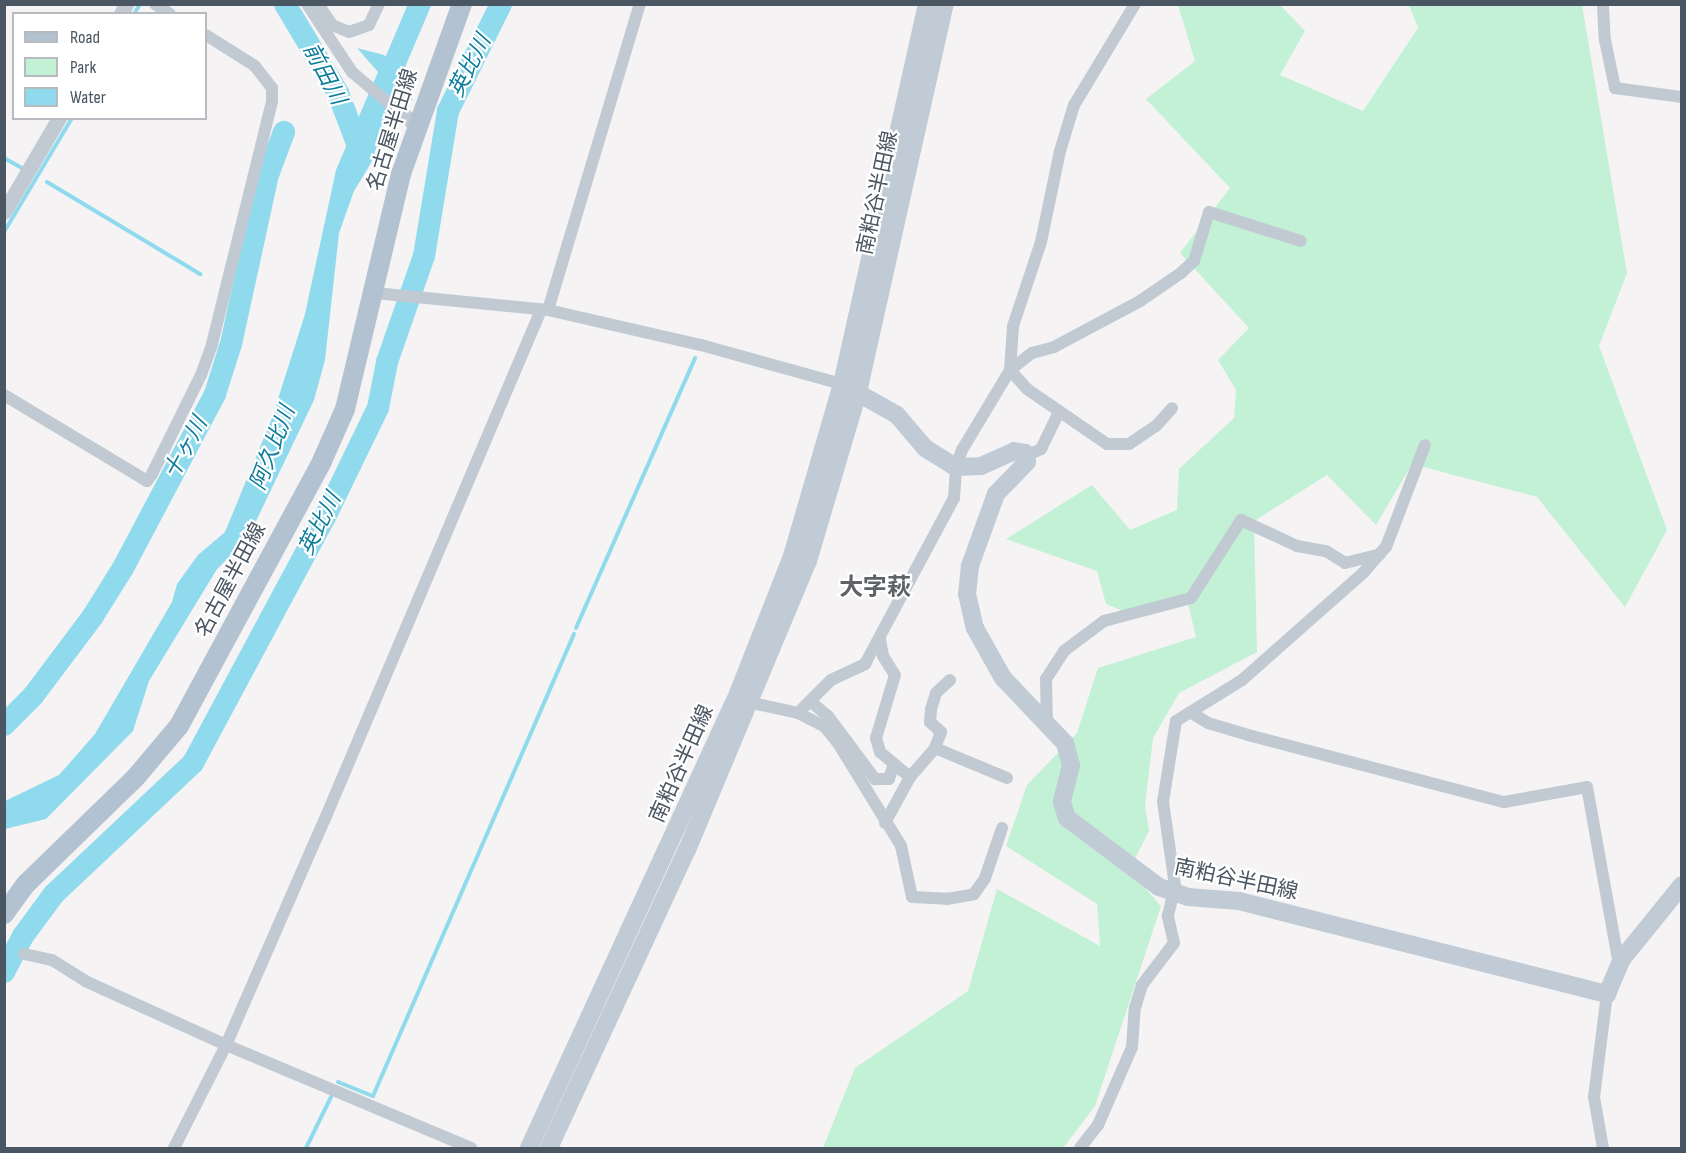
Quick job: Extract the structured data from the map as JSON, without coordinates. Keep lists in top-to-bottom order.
{
  "streets": {
    "main road": ["名古屋半田線", "南粕谷半田線"]
  },
  "districts": ["大字萩"],
  "water": [
    "英比川",
    "前田川",
    "十ヶ川",
    "阿久比川"
  ],
  "legend": ["Road", "Park", "Water"]
}
